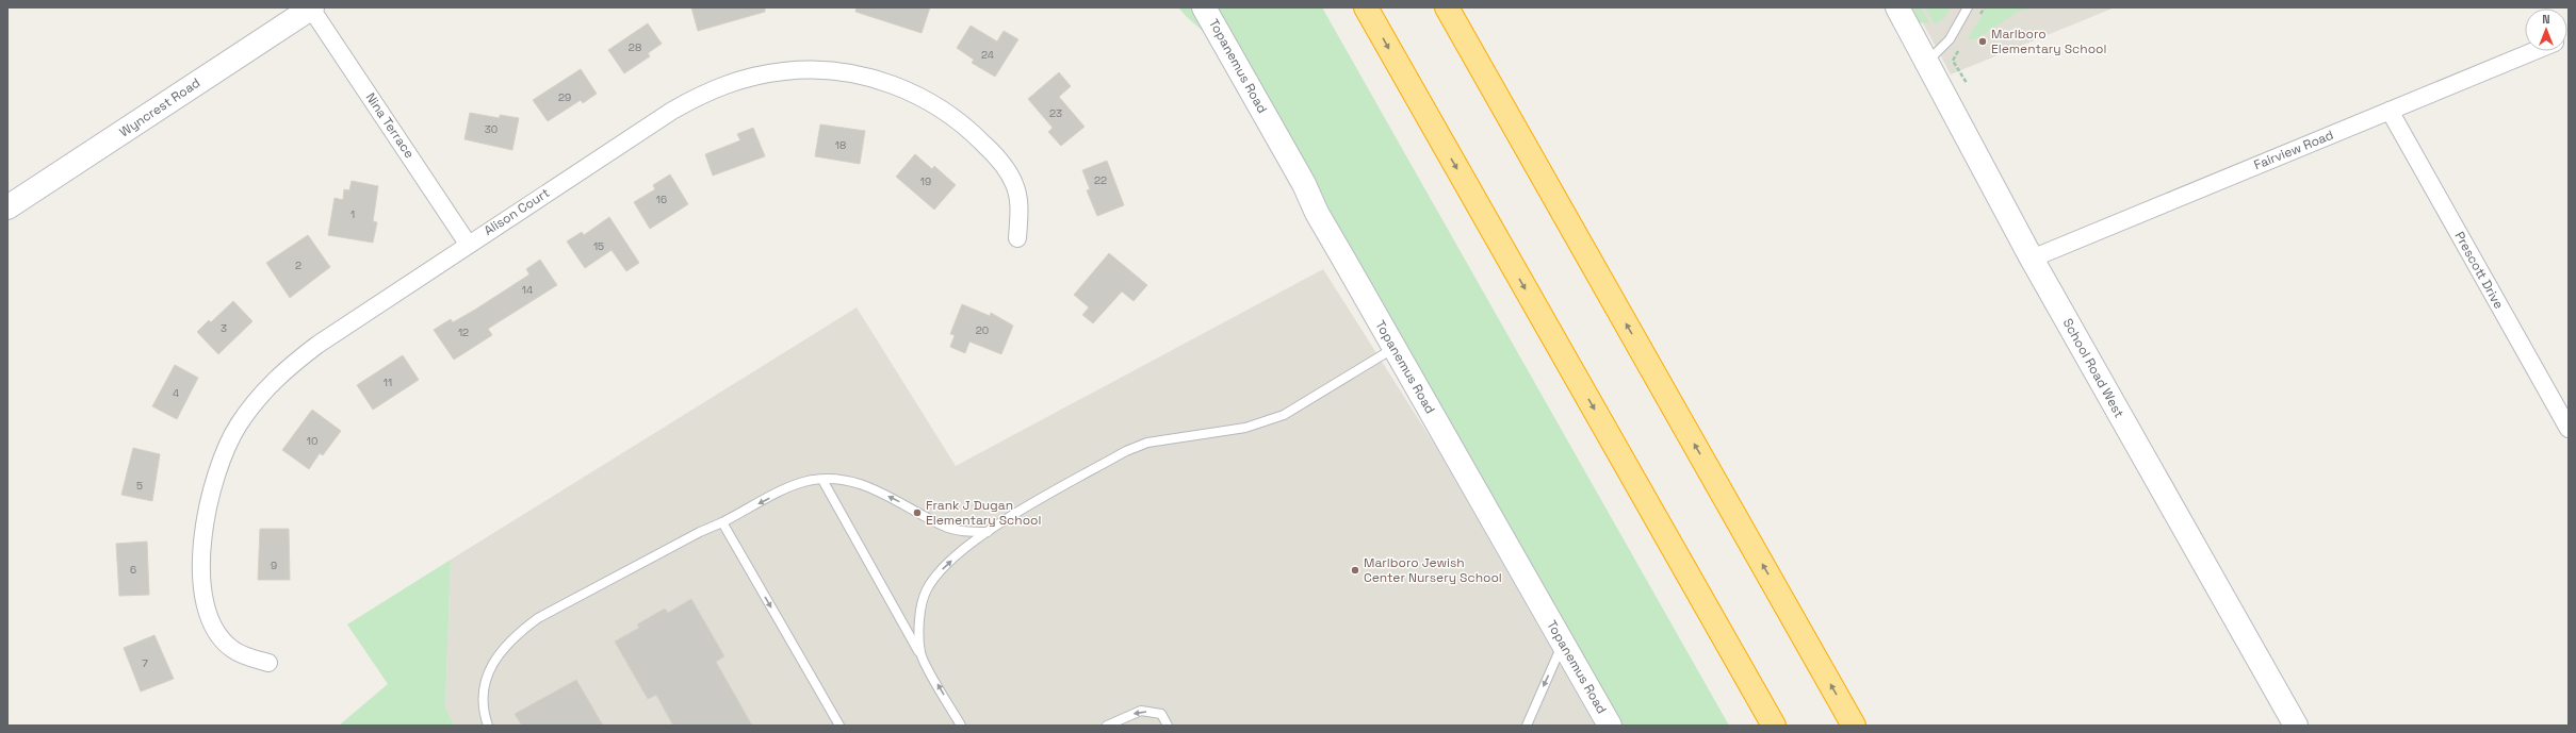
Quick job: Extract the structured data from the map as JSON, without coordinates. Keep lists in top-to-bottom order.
{
  "streets": {
    "street": [
      "Topanemus Road",
      "Wyncrest Road",
      "Nina Terrace",
      "Fairview Road",
      "Alison Court",
      "Prescott Drive",
      "School Road West"
    ]
  },
  "crossings": [
    ["Wyncrest Road", "Nina Terrace"],
    ["Nina Terrace", "Alison Court"],
    ["Fairview Road", "Prescott Drive"],
    ["Fairview Road", "School Road West"]
  ],
  "places": ["Marlboro Elementary School", "Frank J Dugan Elementary School", "Marlboro Jewish Center Nursery School"],
  "house_numbers": [
    "28",
    "24",
    "29",
    "23",
    "30",
    "18",
    "22",
    "19",
    "16",
    "1",
    "15",
    "2",
    "14",
    "3",
    "20",
    "12",
    "11",
    "4",
    "10",
    "5",
    "9",
    "6",
    "7"
  ],
  "north": "top"
}
